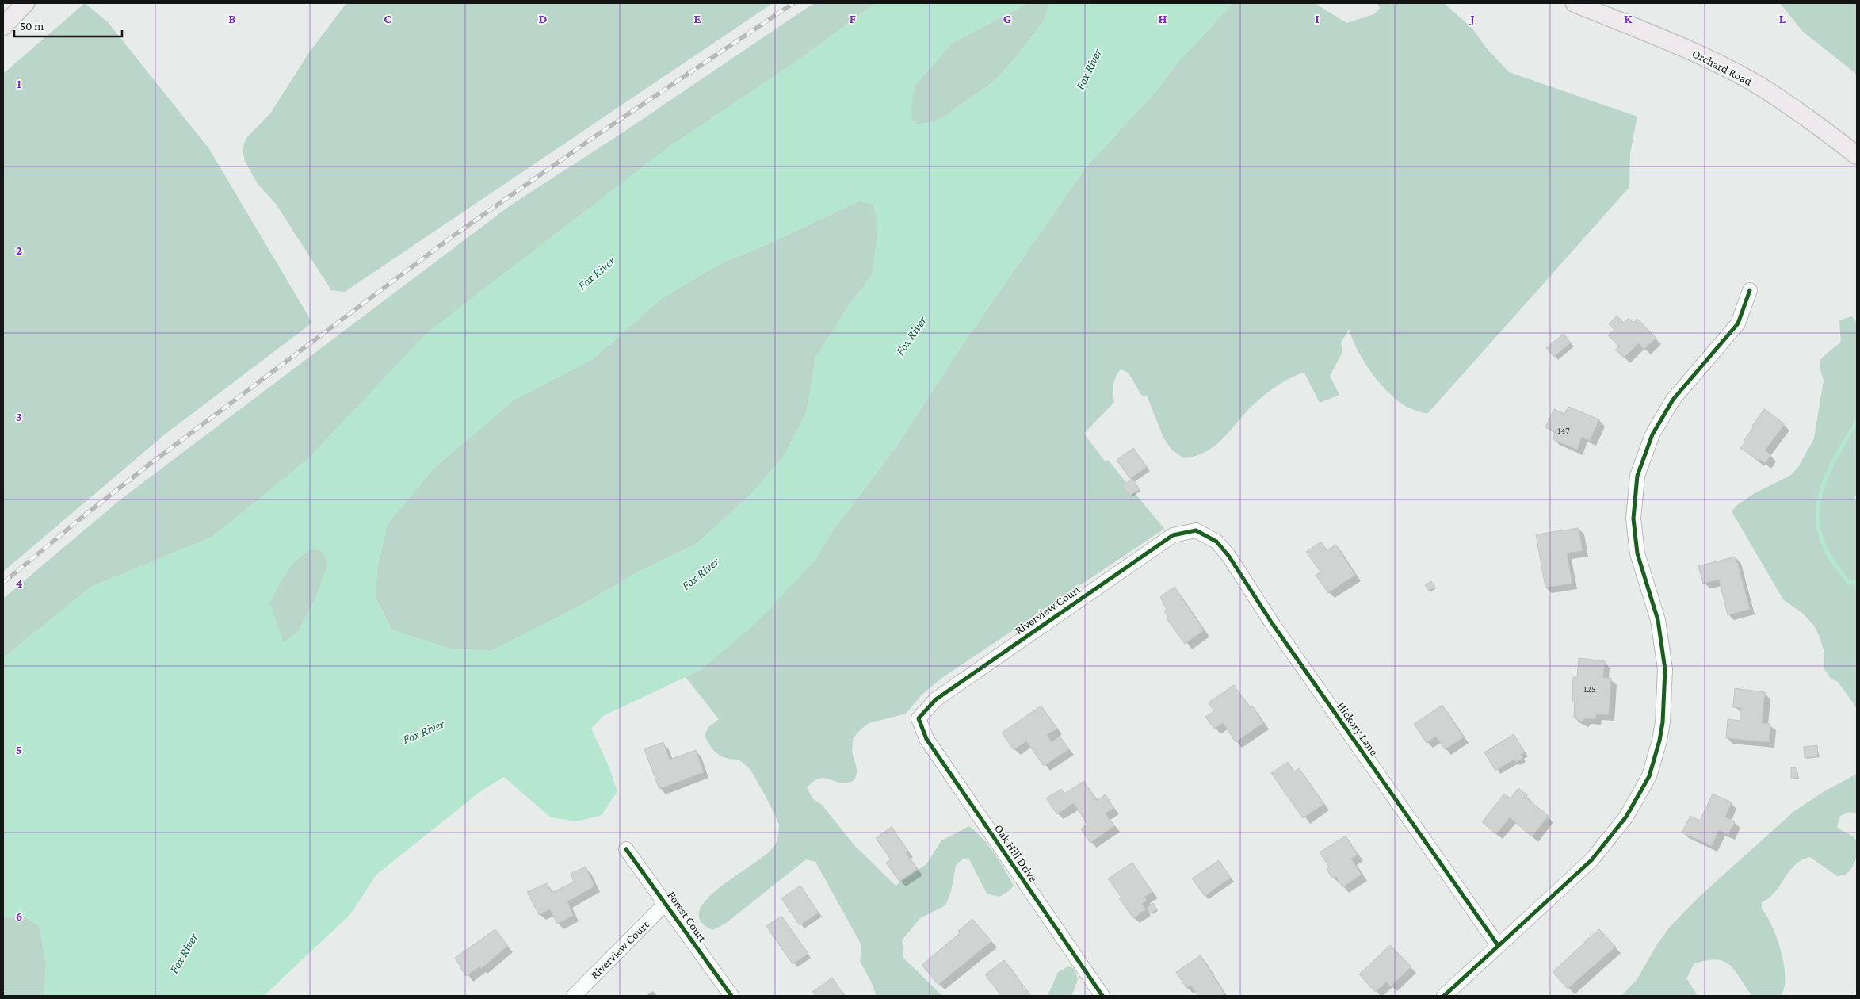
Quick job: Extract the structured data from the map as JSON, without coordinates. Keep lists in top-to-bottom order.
{
  "streets": {
    "main road": ["Orchard Road"],
    "street": [
      "Riverview Court",
      "Hickory Lane",
      "Oak Hill Drive",
      "Forest Court"
    ]
  },
  "crossings": [
    ["Riverview Court", "Hickory Lane"],
    ["Riverview Court", "Oak Hill Drive"],
    ["Riverview Court", "Forest Court"]
  ],
  "water": ["Fox River"],
  "house_numbers": ["147", "125"],
  "scale_bar": "50 m",
  "grid": {
    "columns": [
      "B",
      "C",
      "D",
      "E",
      "F",
      "G",
      "H",
      "I",
      "J",
      "K",
      "L"
    ],
    "rows": [
      "1",
      "2",
      "3",
      "4",
      "5",
      "6"
    ]
  }
}
